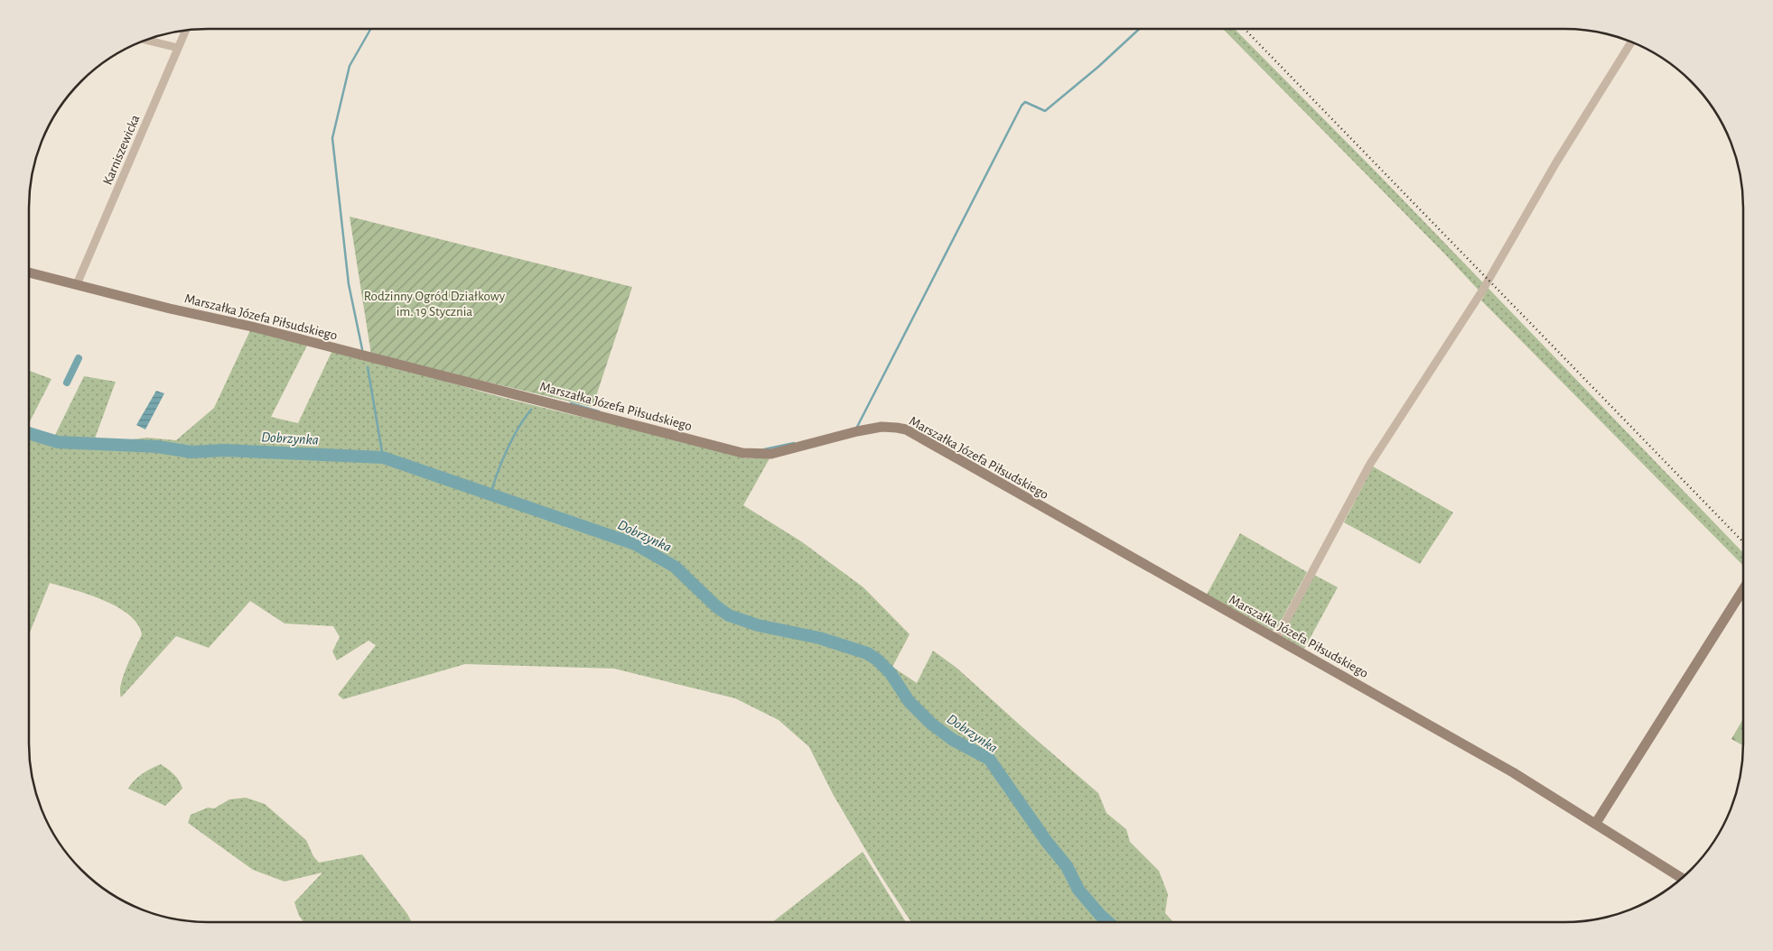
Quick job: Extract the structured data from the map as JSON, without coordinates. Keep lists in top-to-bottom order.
{
  "streets": {
    "street": ["Karniszewicka", "Marszałka Józefa Piłsudskiego"]
  },
  "crossings": [
    ["Karniszewicka", "Marszałka Józefa Piłsudskiego"]
  ],
  "water": ["Dobrzynka"],
  "parks": ["Rodzinny Ogród Działkowy im. 19 Stycznia"]
}
